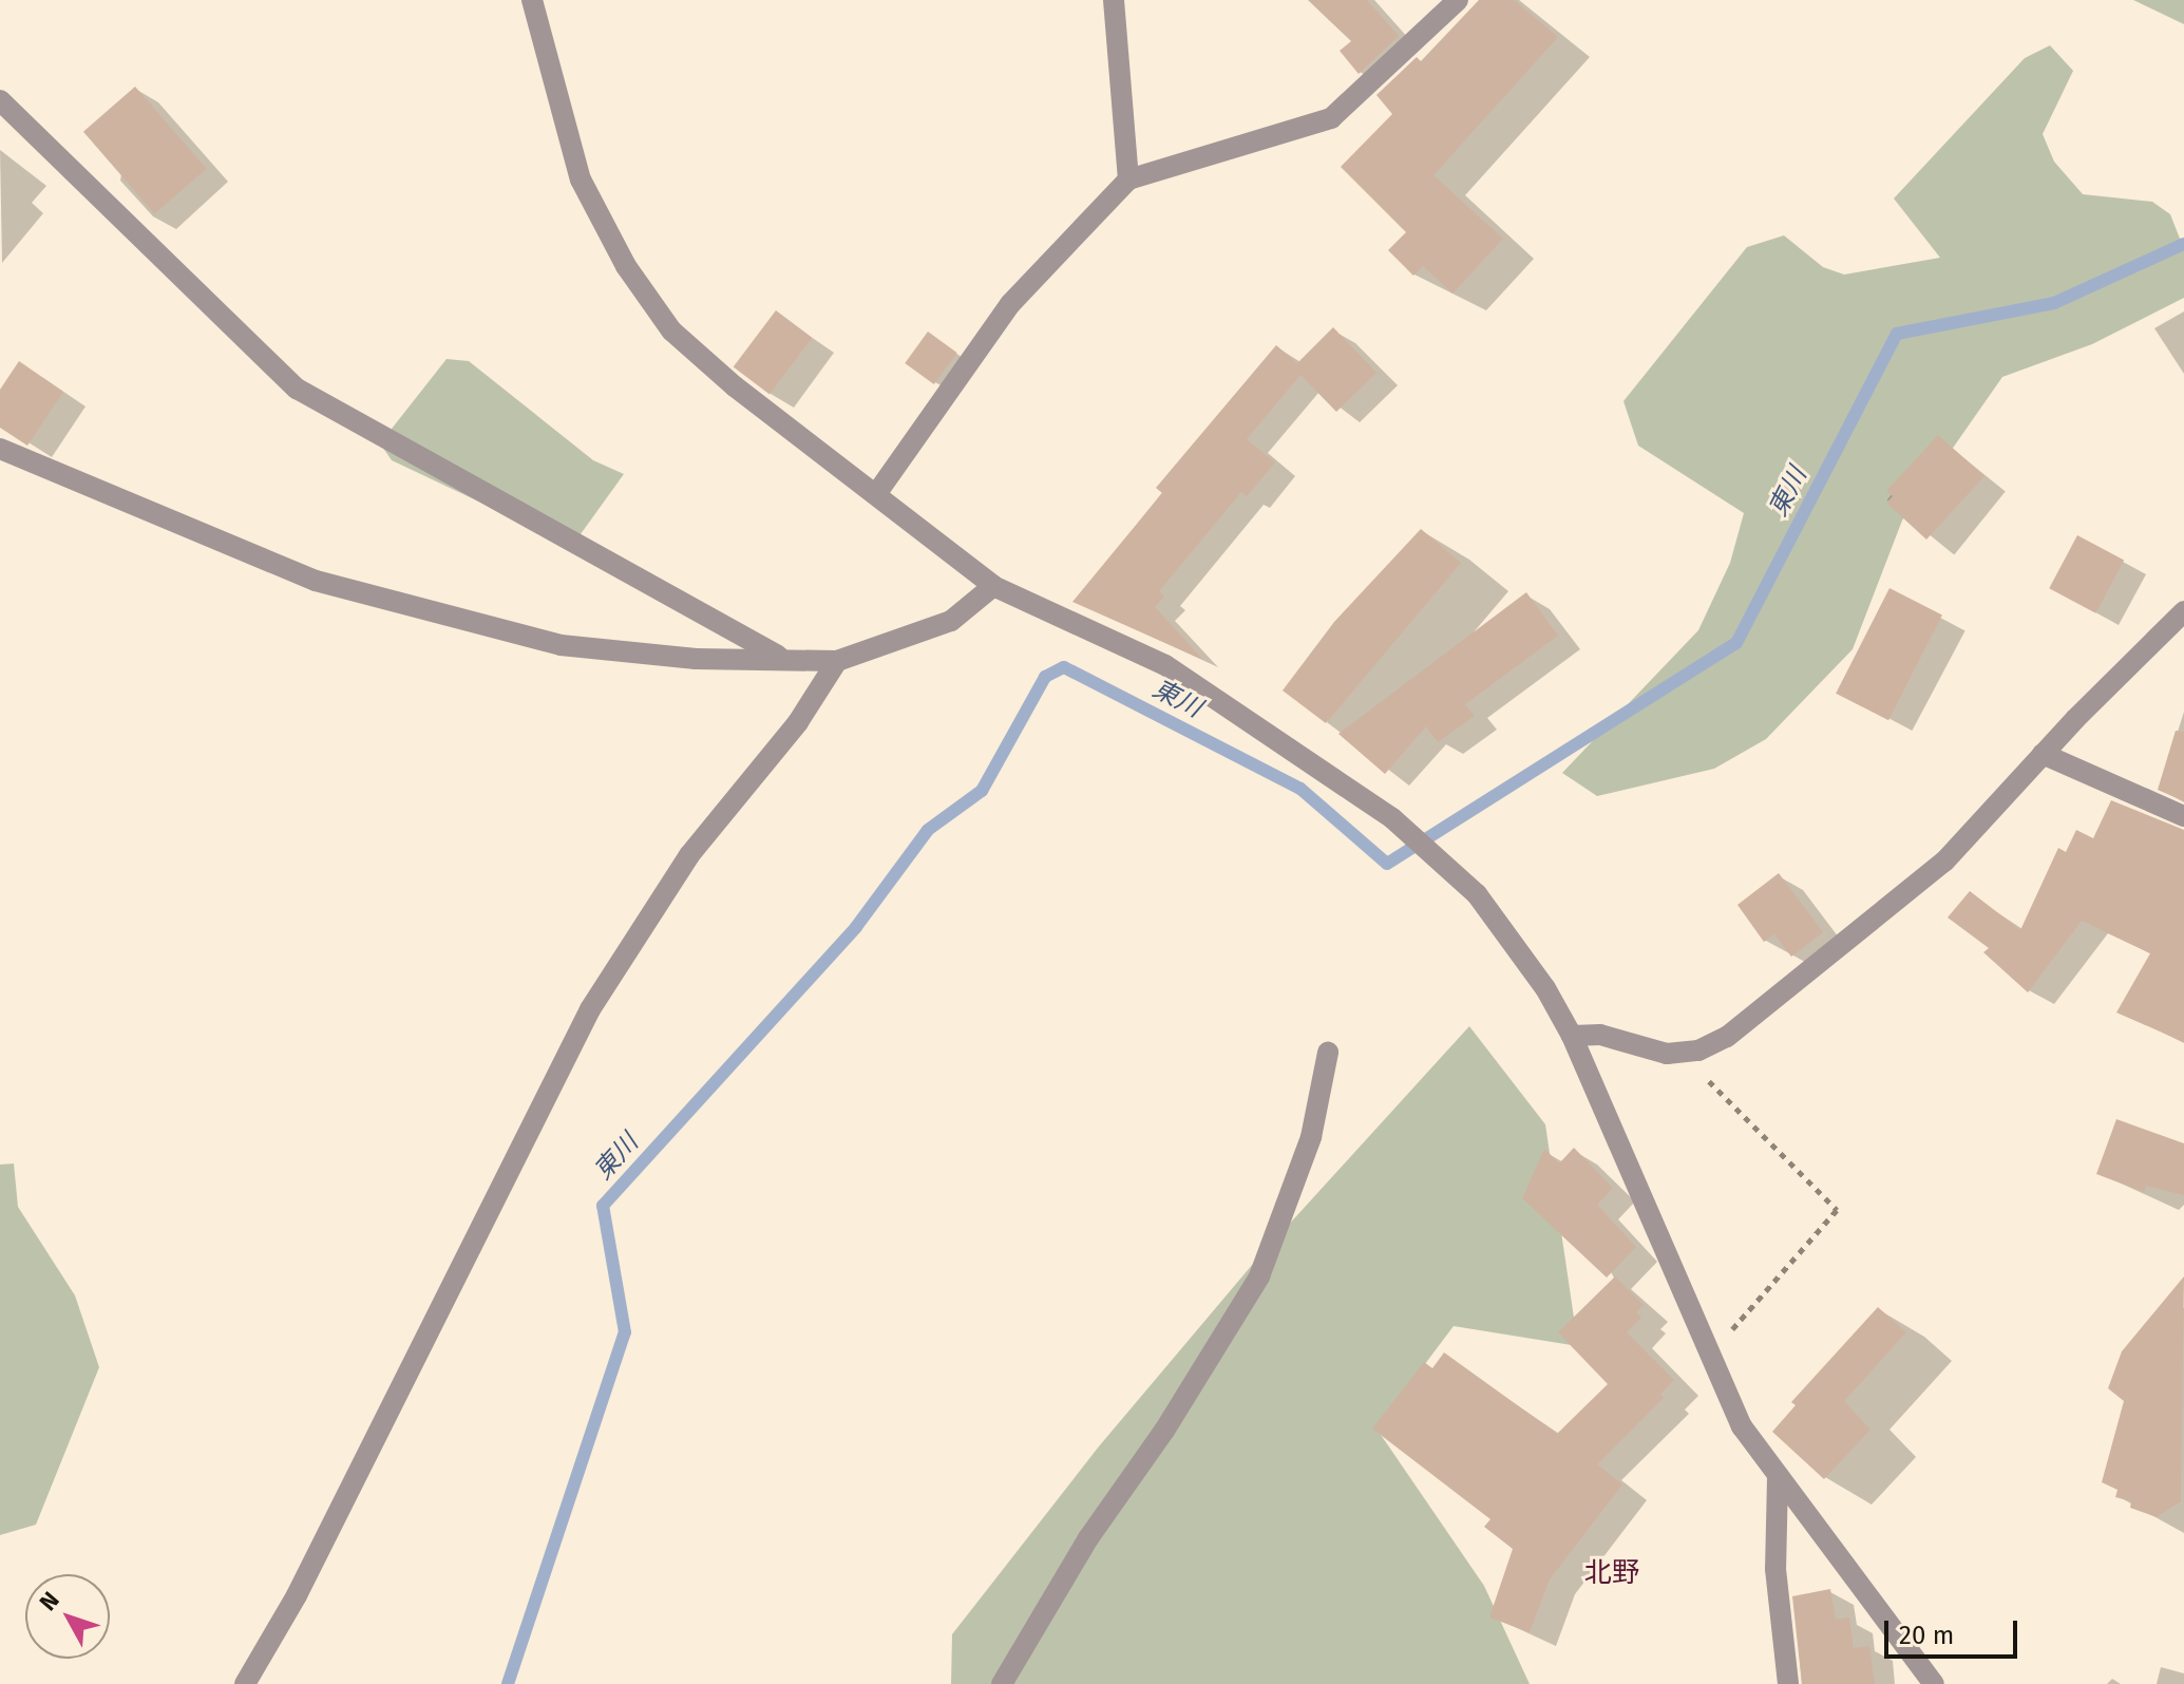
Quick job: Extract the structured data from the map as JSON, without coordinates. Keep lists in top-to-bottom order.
{
  "districts": ["北野"],
  "water": ["東川"],
  "scale_bar": "20 m",
  "north": "top left"
}
